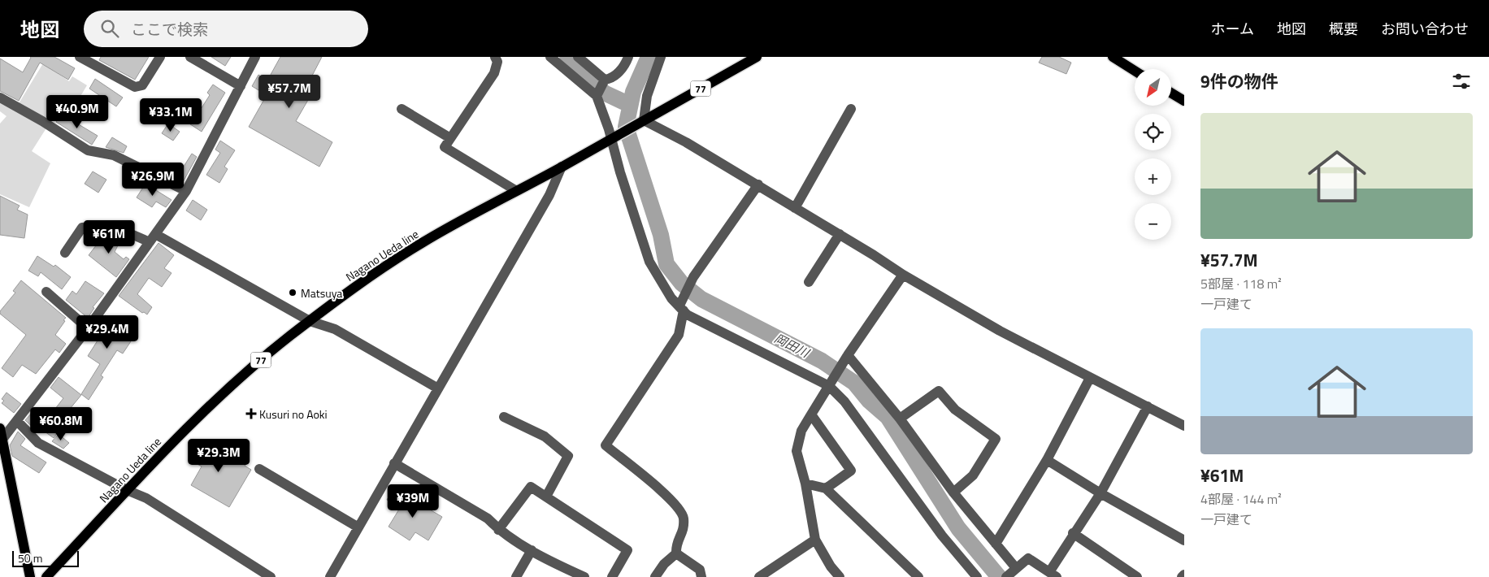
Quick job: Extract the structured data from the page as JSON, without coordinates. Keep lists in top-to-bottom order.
{
  "streets": {
    "main road": ["77", "Nagano Ueda line"]
  },
  "crossings": [
    ["77", "Nagano Ueda line"]
  ],
  "water": ["岡田川"],
  "places": {
    "other": ["Matsuya"],
    "health": ["Kusuri no Aoki"]
  },
  "scale_bar": "50 m",
  "north": "bottom left",
  "page": {
    "header": "地図",
    "search": "ここで検索",
    "nav": [
      "ホーム",
      "地図",
      "概要",
      "お問い合わせ"
    ],
    "heading": "9件の物件",
    "map_buttons": ["+", "−"],
    "price": [
      "¥57.7M",
      "¥40.9M",
      "¥33.1M",
      "¥26.9M",
      "¥61M",
      "¥29.4M",
      "¥60.8M",
      "¥29.3M",
      "¥39M"
    ],
    "list": [
      {
        "name": "¥57.7M",
        "note": "5部屋 · 118 m² · 一戸建て"
      },
      {
        "name": "¥61M",
        "note": "4部屋 · 144 m² · 一戸建て"
      }
    ],
    "scale": "50 m"
  }
}
